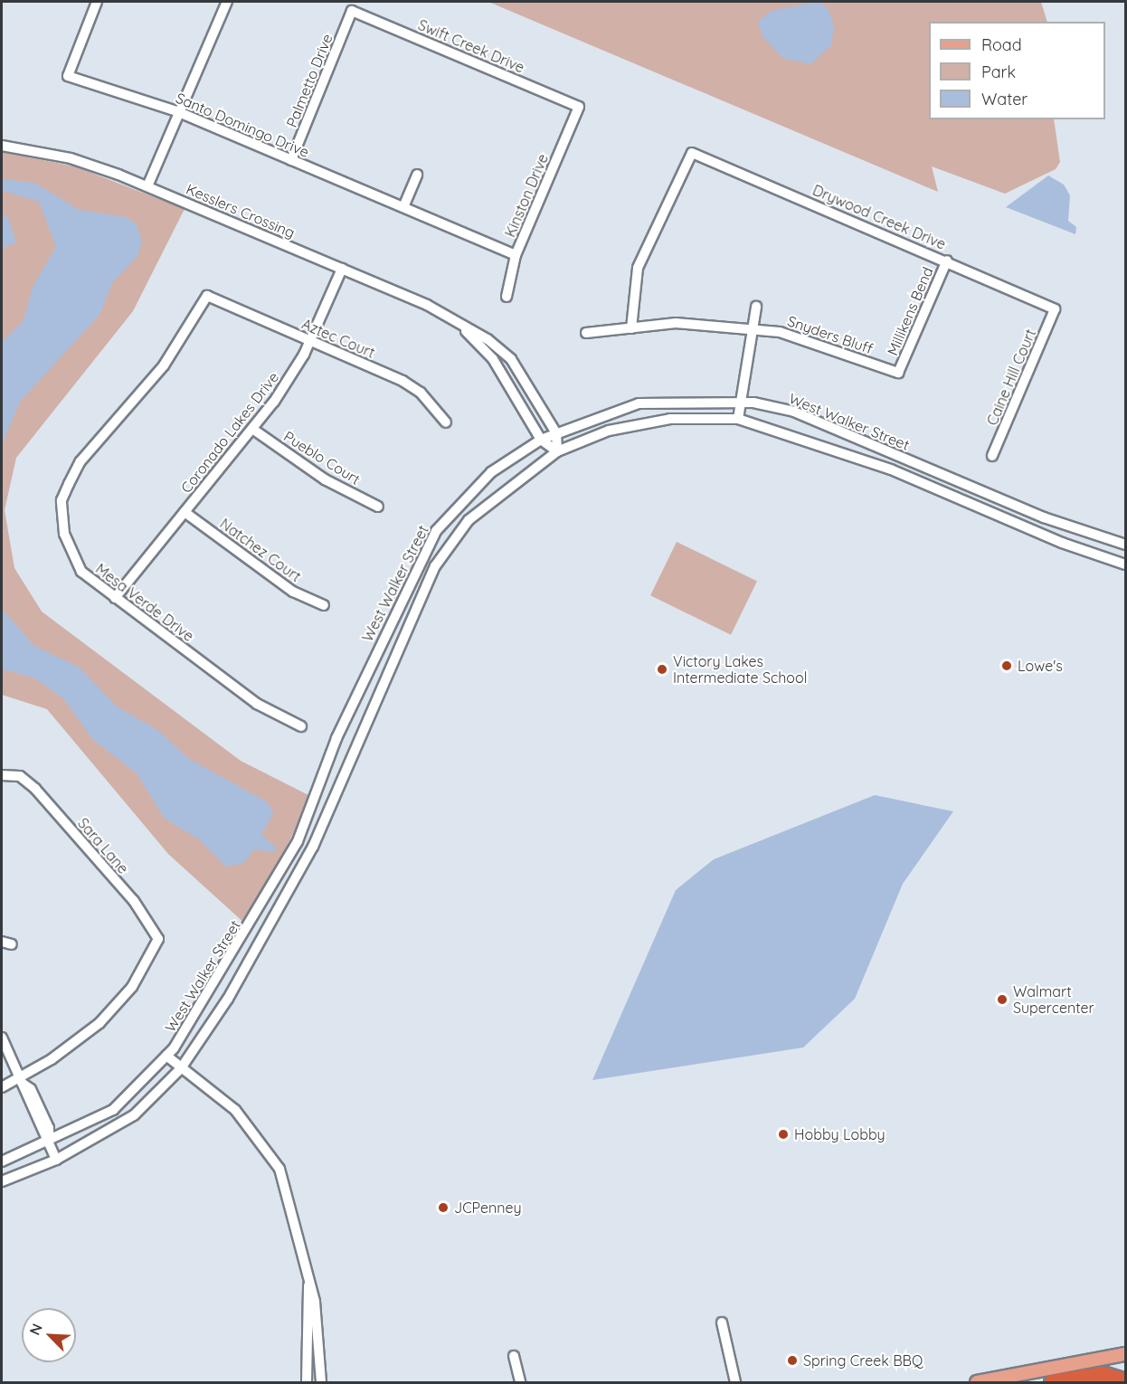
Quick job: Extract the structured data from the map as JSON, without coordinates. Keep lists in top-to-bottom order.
{
  "streets": {
    "street": [
      "Swift Creek Drive",
      "Palmetto Drive",
      "Santo Domingo Drive",
      "Kinston Drive",
      "Kesslers Crossing",
      "Drywood Creek Drive",
      "Millikens Bend",
      "Snyders Bluff",
      "Aztec Court",
      "Caine Hill Court",
      "West Walker Street",
      "Coronado Lakes Drive",
      "Pueblo Court",
      "Natchez Court",
      "Mesa Verde Drive",
      "Sara Lane"
    ]
  },
  "crossings": [
    ["Swift Creek Drive", "Palmetto Drive"],
    ["Swift Creek Drive", "Kinston Drive"],
    ["Palmetto Drive", "Santo Domingo Drive"],
    ["Santo Domingo Drive", "Kinston Drive"],
    ["Kesslers Crossing", "West Walker Street"],
    ["Kesslers Crossing", "Coronado Lakes Drive"],
    ["Drywood Creek Drive", "Millikens Bend"],
    ["Drywood Creek Drive", "Snyders Bluff"],
    ["Drywood Creek Drive", "Caine Hill Court"],
    ["Millikens Bend", "Snyders Bluff"],
    ["Aztec Court", "Coronado Lakes Drive"],
    ["Aztec Court", "Mesa Verde Drive"],
    ["Coronado Lakes Drive", "Pueblo Court"],
    ["Coronado Lakes Drive", "Natchez Court"],
    ["Coronado Lakes Drive", "Mesa Verde Drive"]
  ],
  "places": [
    "Lowe's",
    "Victory Lakes Intermediate School",
    "Walmart Supercenter",
    "Hobby Lobby",
    "JCPenney",
    "Spring Creek BBQ"
  ],
  "legend": ["Road", "Park", "Water"],
  "north": "top left"
}
